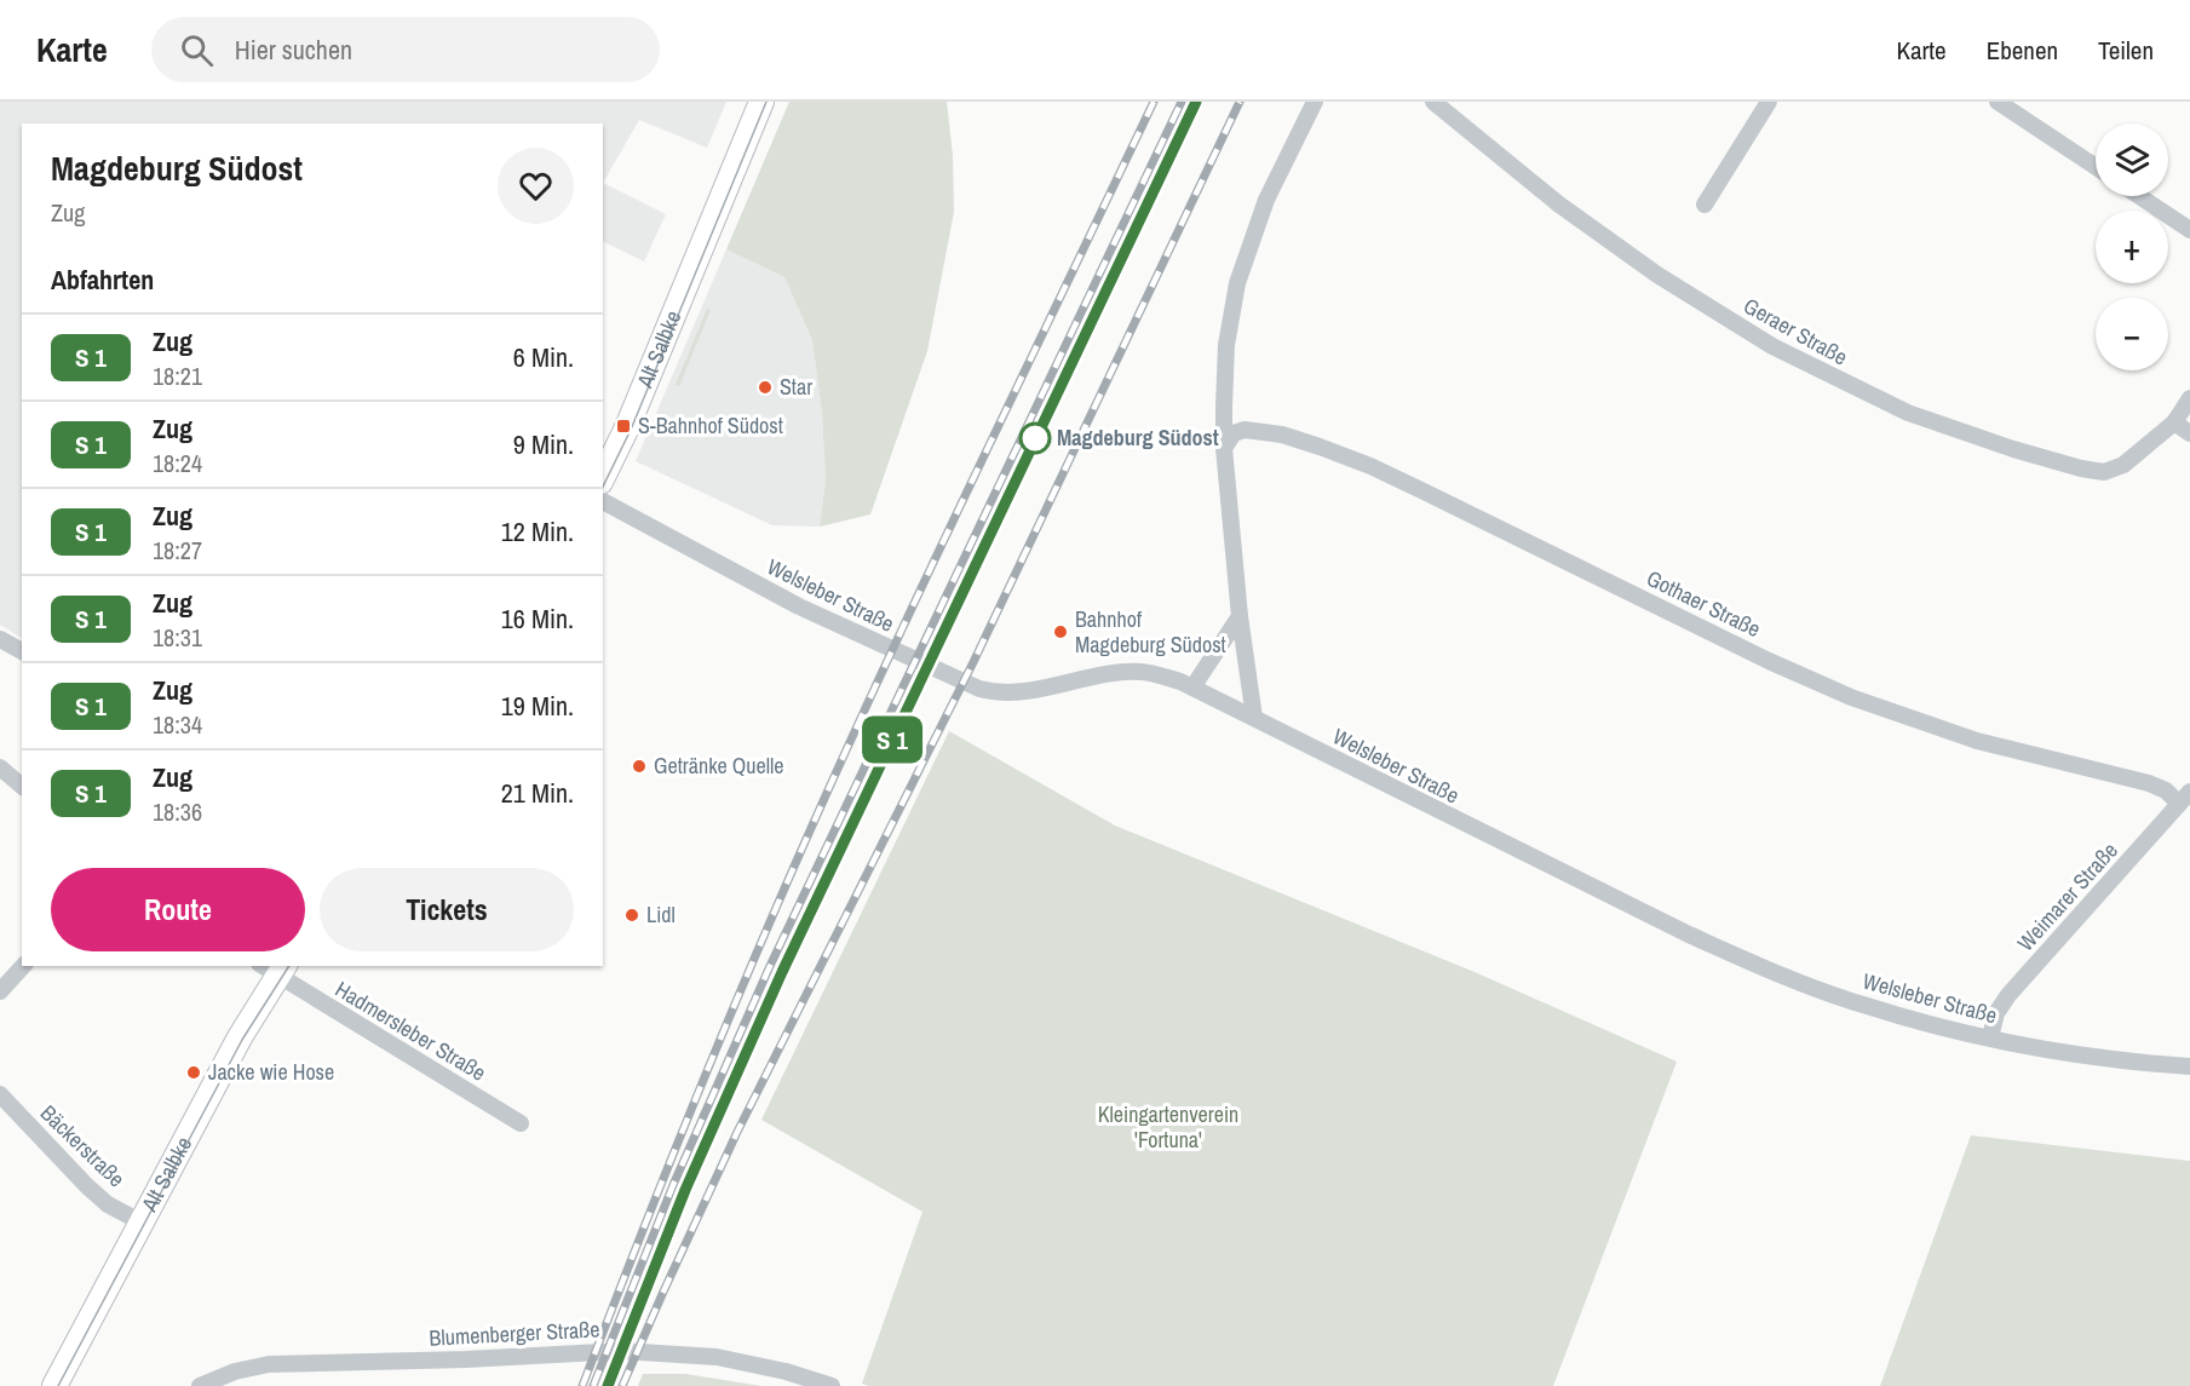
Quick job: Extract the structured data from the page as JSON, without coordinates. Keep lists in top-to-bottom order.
{
  "streets": {
    "main road": ["Alt Salbke"],
    "street": [
      "Geraer Straße",
      "Welsleber Straße",
      "Gothaer Straße",
      "Weimarer Straße",
      "Hadmersleber Straße",
      "Bäckerstraße",
      "Blumenberger Straße"
    ]
  },
  "crossings": [
    ["Alt Salbke", "Hadmersleber Straße"],
    ["Alt Salbke", "Bäckerstraße"],
    ["Welsleber Straße", "Weimarer Straße"],
    ["Gothaer Straße", "Weimarer Straße"]
  ],
  "parks": ["Kleingartenverein 'Fortuna'"],
  "places": {
    "other": [
      "Star",
      "Magdeburg Südost",
      "Bahnhof Magdeburg Südost",
      "Getränke Quelle",
      "Lidl",
      "Jacke wie Hose"
    ],
    "transit": ["S-Bahnhof Südost"]
  },
  "page": {
    "header": "Karte",
    "search": "Hier suchen",
    "nav": ["Karte", "Ebenen", "Teilen"],
    "on_map": "S 1",
    "map_buttons": ["+", "−"],
    "heading": [
      ["Magdeburg Südost", "Zug"],
      "Abfahrten"
    ],
    "list": [
      {
        "mark": "S 1",
        "name": "Zug",
        "note": "18:21",
        "value": "6 Min."
      },
      {
        "mark": "S 1",
        "name": "Zug",
        "note": "18:24",
        "value": "9 Min."
      },
      {
        "mark": "S 1",
        "name": "Zug",
        "note": "18:27",
        "value": "12 Min."
      },
      {
        "mark": "S 1",
        "name": "Zug",
        "note": "18:31",
        "value": "16 Min."
      },
      {
        "mark": "S 1",
        "name": "Zug",
        "note": "18:34",
        "value": "19 Min."
      },
      {
        "mark": "S 1",
        "name": "Zug",
        "note": "18:36",
        "value": "21 Min."
      }
    ],
    "buttons": ["Route", "Tickets"]
  }
}
